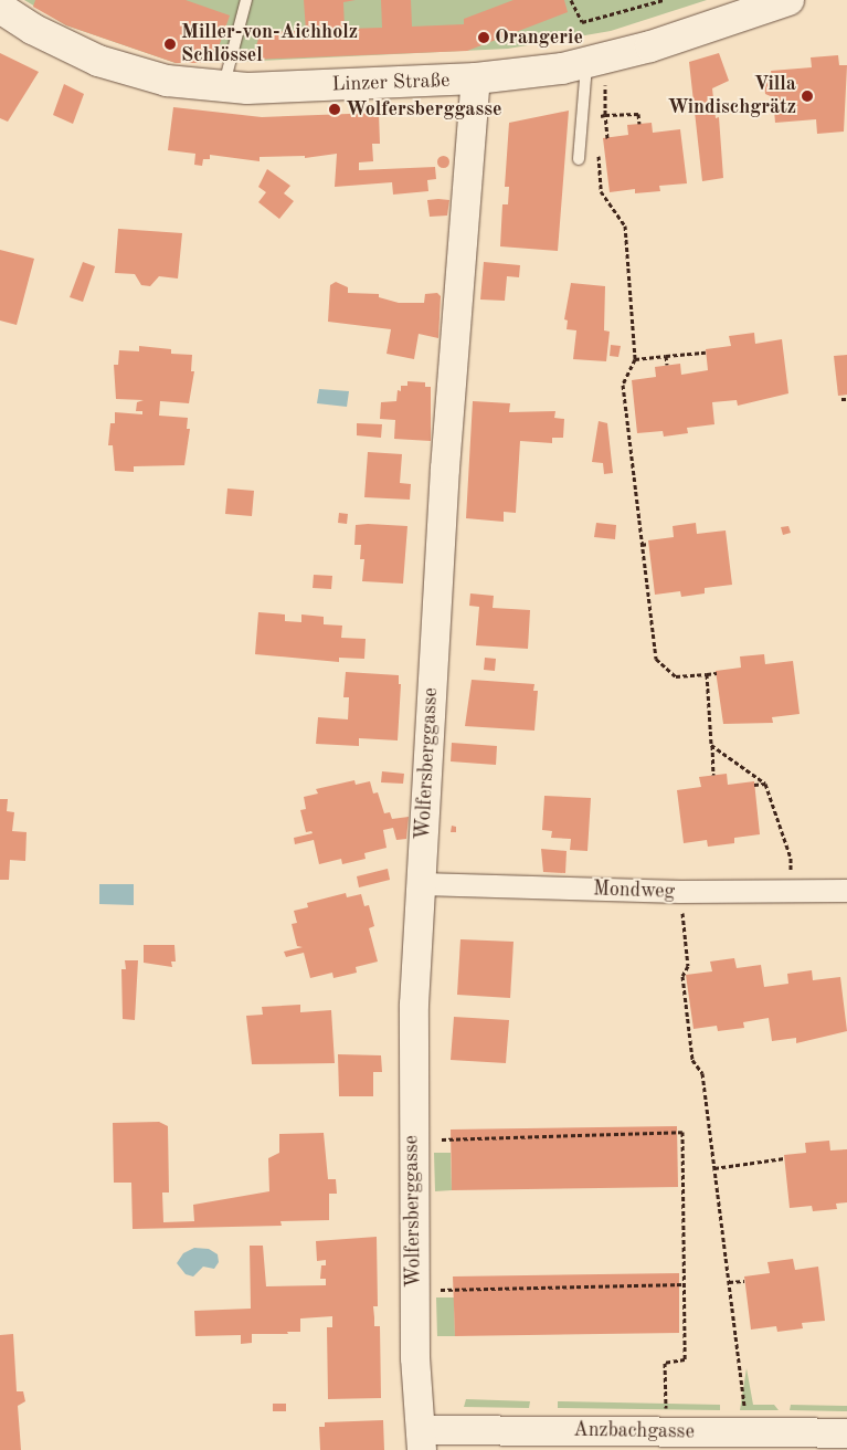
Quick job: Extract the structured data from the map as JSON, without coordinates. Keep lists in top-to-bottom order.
{
  "streets": {
    "main road": ["Linzer Straße"],
    "street": ["Wolfersberggasse", "Mondweg", "Anzbachgasse"]
  },
  "crossings": [
    ["Linzer Straße", "Wolfersberggasse"],
    ["Wolfersberggasse", "Mondweg"],
    ["Wolfersberggasse", "Anzbachgasse"]
  ],
  "places": [
    "Orangerie",
    "Miller-von-Aichholz Schlössel",
    "Villa Windischgrätz",
    "Wolfersberggasse"
  ]
}
